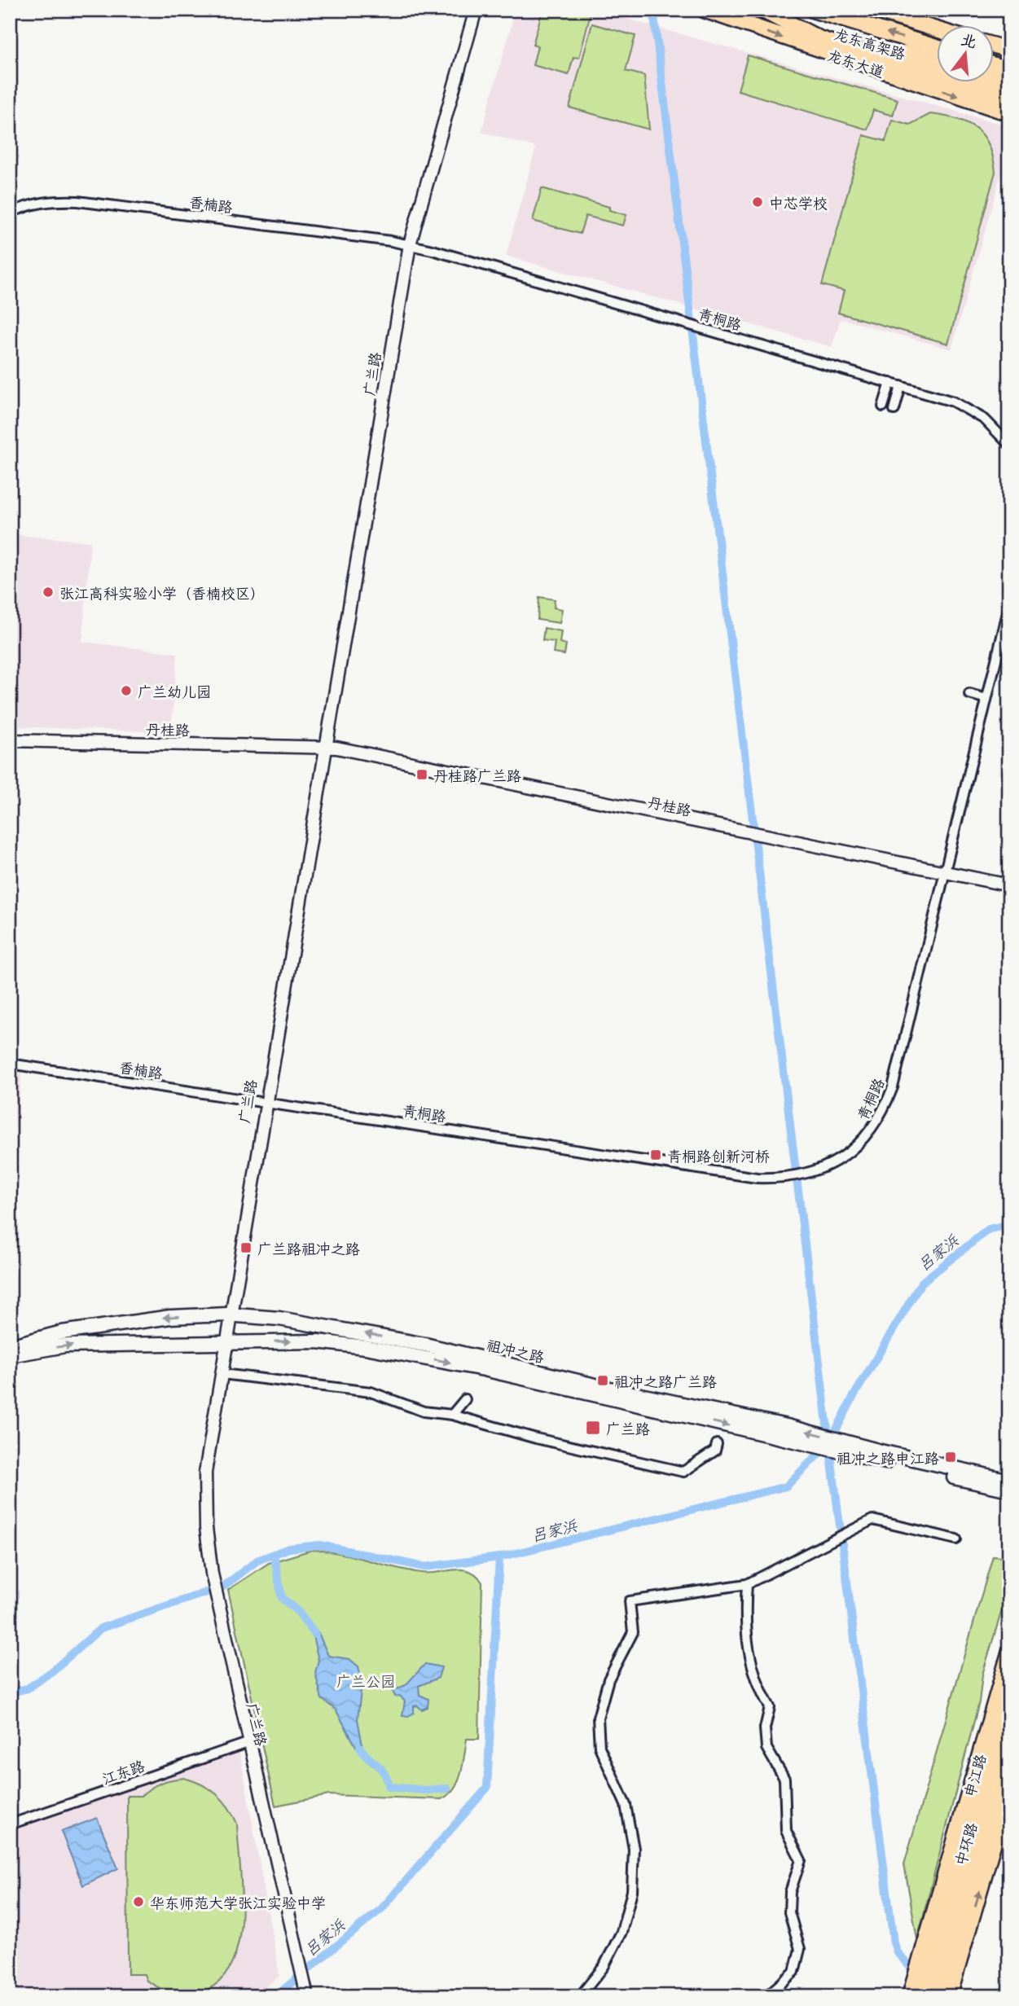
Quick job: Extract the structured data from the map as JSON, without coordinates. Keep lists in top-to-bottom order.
{
  "streets": {
    "highway": ["龙东高架路", "中环路"],
    "main road": ["龙东大道", "祖冲之路", "申江路"],
    "street": [
      "香楠路",
      "青桐路",
      "广兰路",
      "丹桂路",
      "江东路"
    ]
  },
  "crossings": [
    ["香楠路", "青桐路"],
    ["香楠路", "广兰路"],
    ["青桐路", "广兰路"],
    ["青桐路", "丹桂路"],
    ["广兰路", "丹桂路"],
    ["广兰路", "祖冲之路"],
    ["广兰路", "江东路"]
  ],
  "one_way": ["龙东大道"],
  "water": ["吕家浜"],
  "parks": ["广兰公园"],
  "places": {
    "other": [
      "中芯学校",
      "张江高科实验小学（香楠校区）",
      "广兰幼儿园",
      "华东师范大学张江实验中学"
    ],
    "transit": [
      "丹桂路广兰路",
      "青桐路创新河桥",
      "广兰路祖冲之路",
      "祖冲之路广兰路",
      "广兰路",
      "祖冲之路申江路"
    ]
  },
  "north": "top"
}
